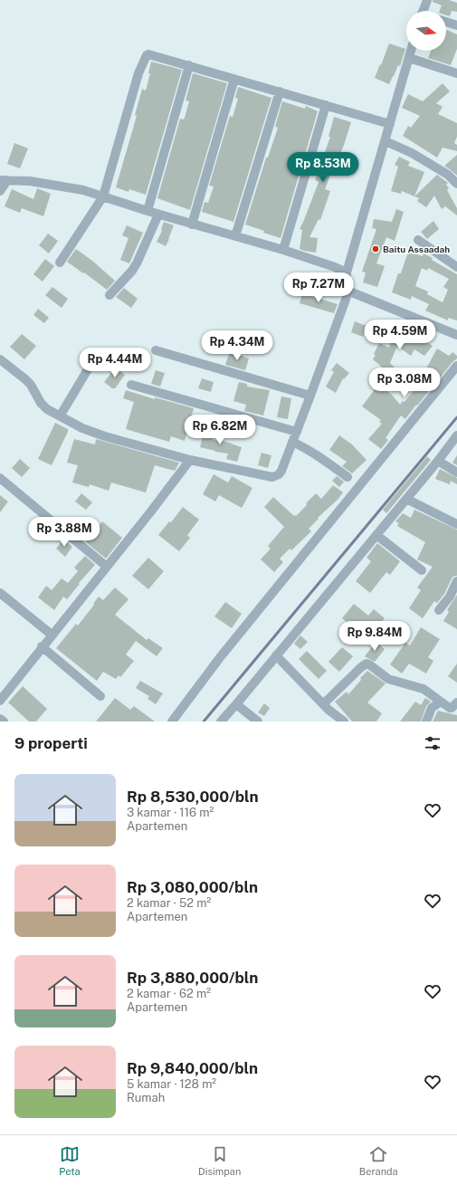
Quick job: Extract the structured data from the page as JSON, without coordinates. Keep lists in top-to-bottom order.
{
  "places": ["Baitu Assaadah"],
  "north": "right",
  "page": {
    "price": [
      "Rp 8.53M",
      "Rp 7.27M",
      "Rp 4.59M",
      "Rp 4.34M",
      "Rp 4.44M",
      "Rp 3.08M",
      "Rp 6.82M",
      "Rp 3.88M",
      "Rp 9.84M"
    ],
    "heading": "9 properti",
    "list": [
      {
        "name": "Rp 8,530,000/bln",
        "note": "3 kamar · 116 m² · Apartemen"
      },
      {
        "name": "Rp 3,080,000/bln",
        "note": "2 kamar · 52 m² · Apartemen"
      },
      {
        "name": "Rp 3,880,000/bln",
        "note": "2 kamar · 62 m² · Apartemen"
      },
      {
        "name": "Rp 9,840,000/bln",
        "note": "5 kamar · 128 m² · Rumah"
      }
    ],
    "tabs": ["Peta", "Disimpan", "Beranda"]
  }
}
